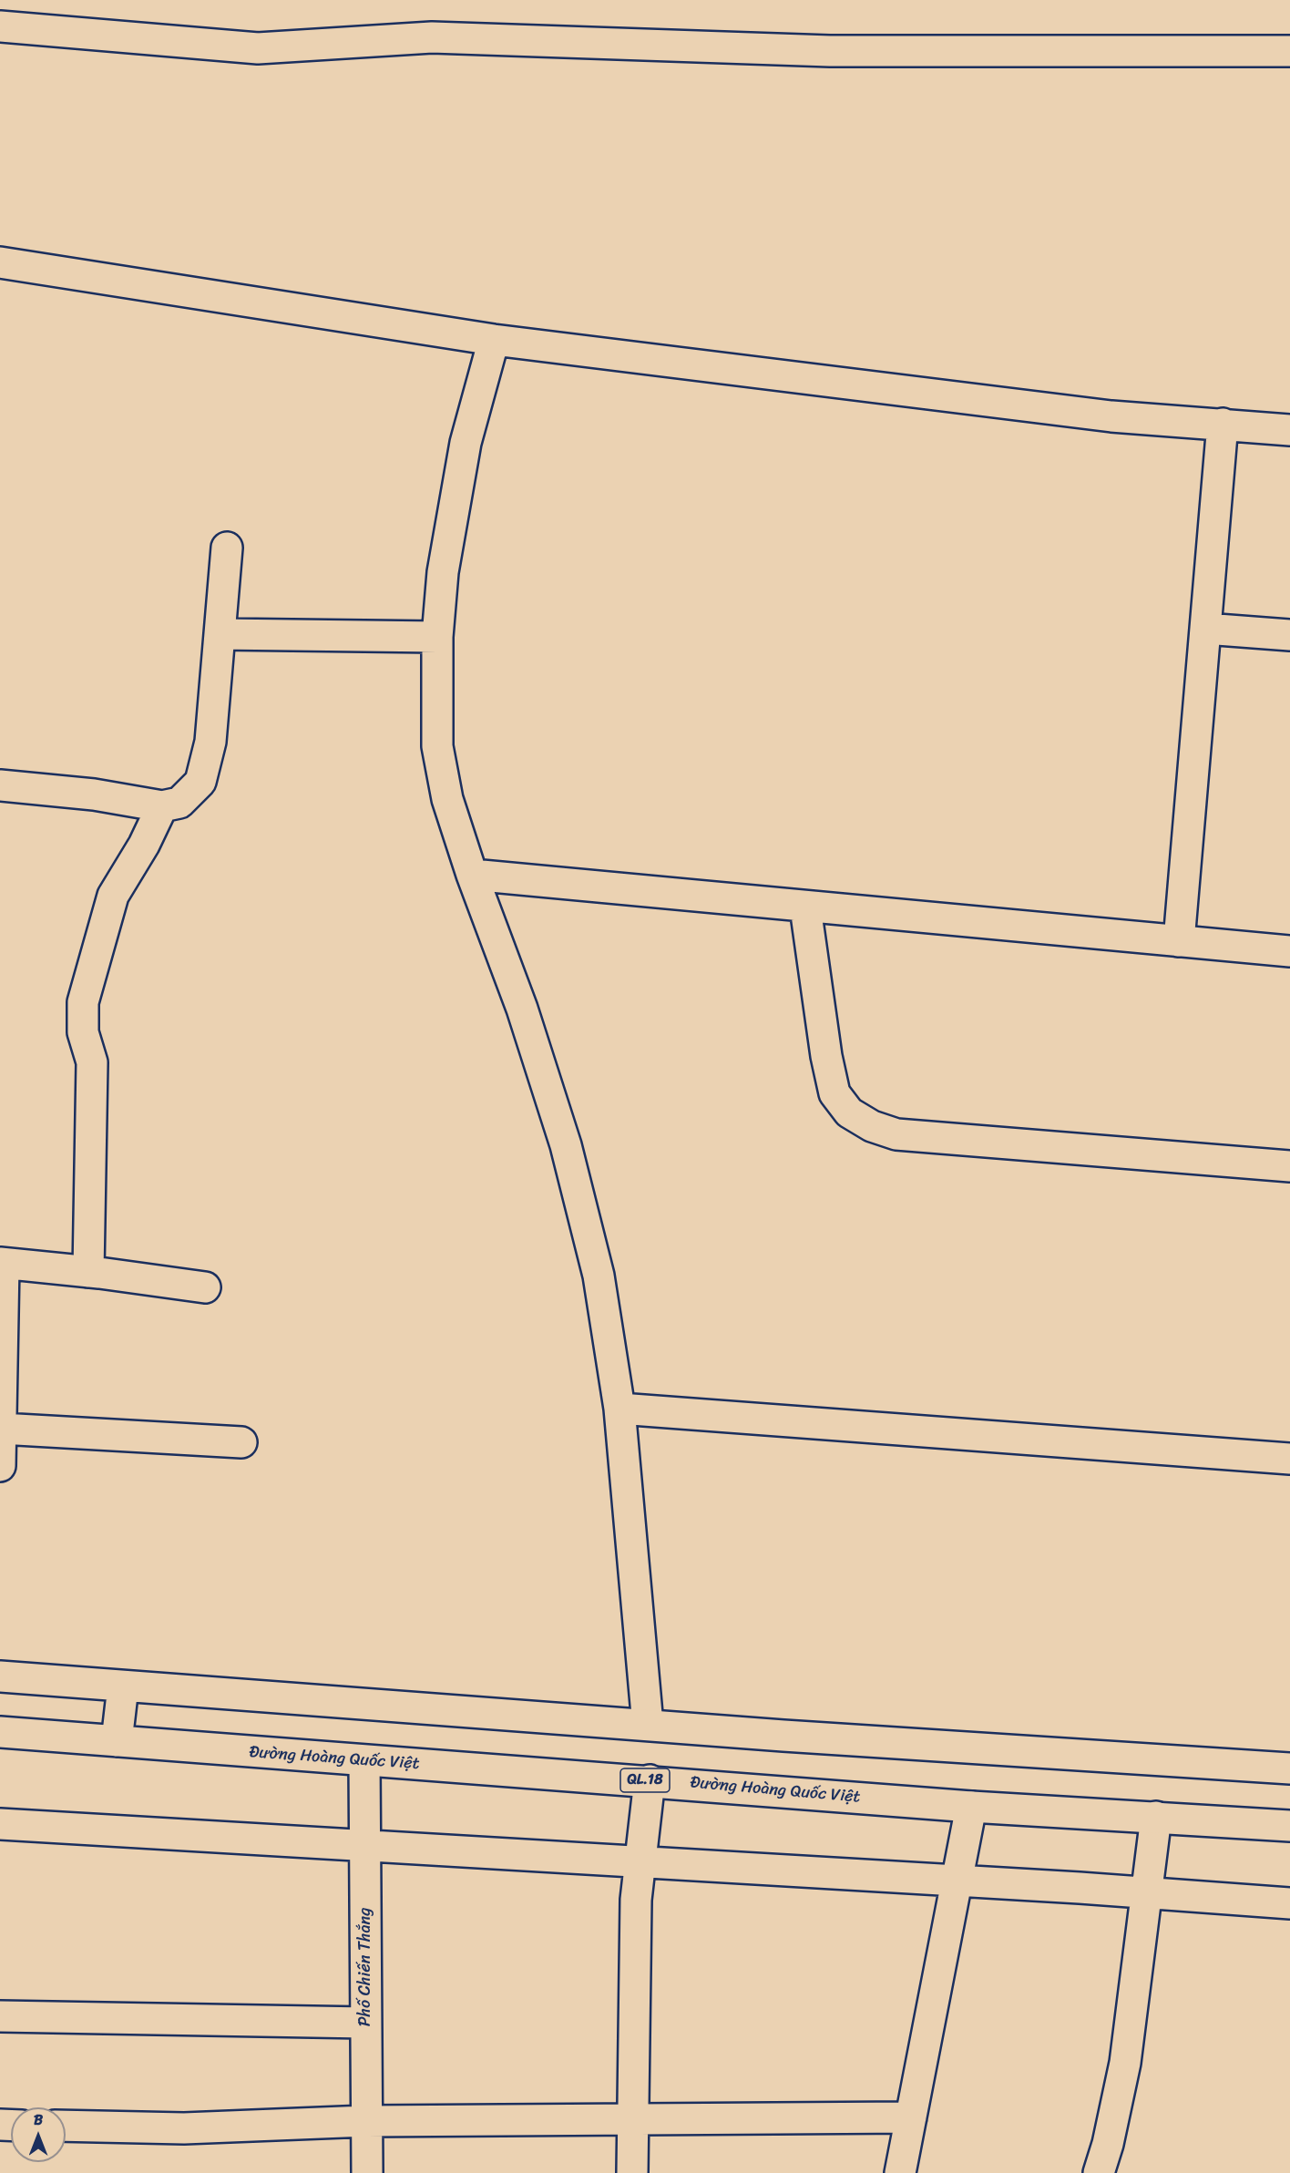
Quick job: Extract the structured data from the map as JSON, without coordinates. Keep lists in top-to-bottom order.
{
  "streets": {
    "main road": ["Đường Hoàng Quốc Việt", "QL.18", "Phố Chiến Thắng"]
  },
  "crossings": [
    ["Đường Hoàng Quốc Việt", "Phố Chiến Thắng"]
  ],
  "north": "top"
}
